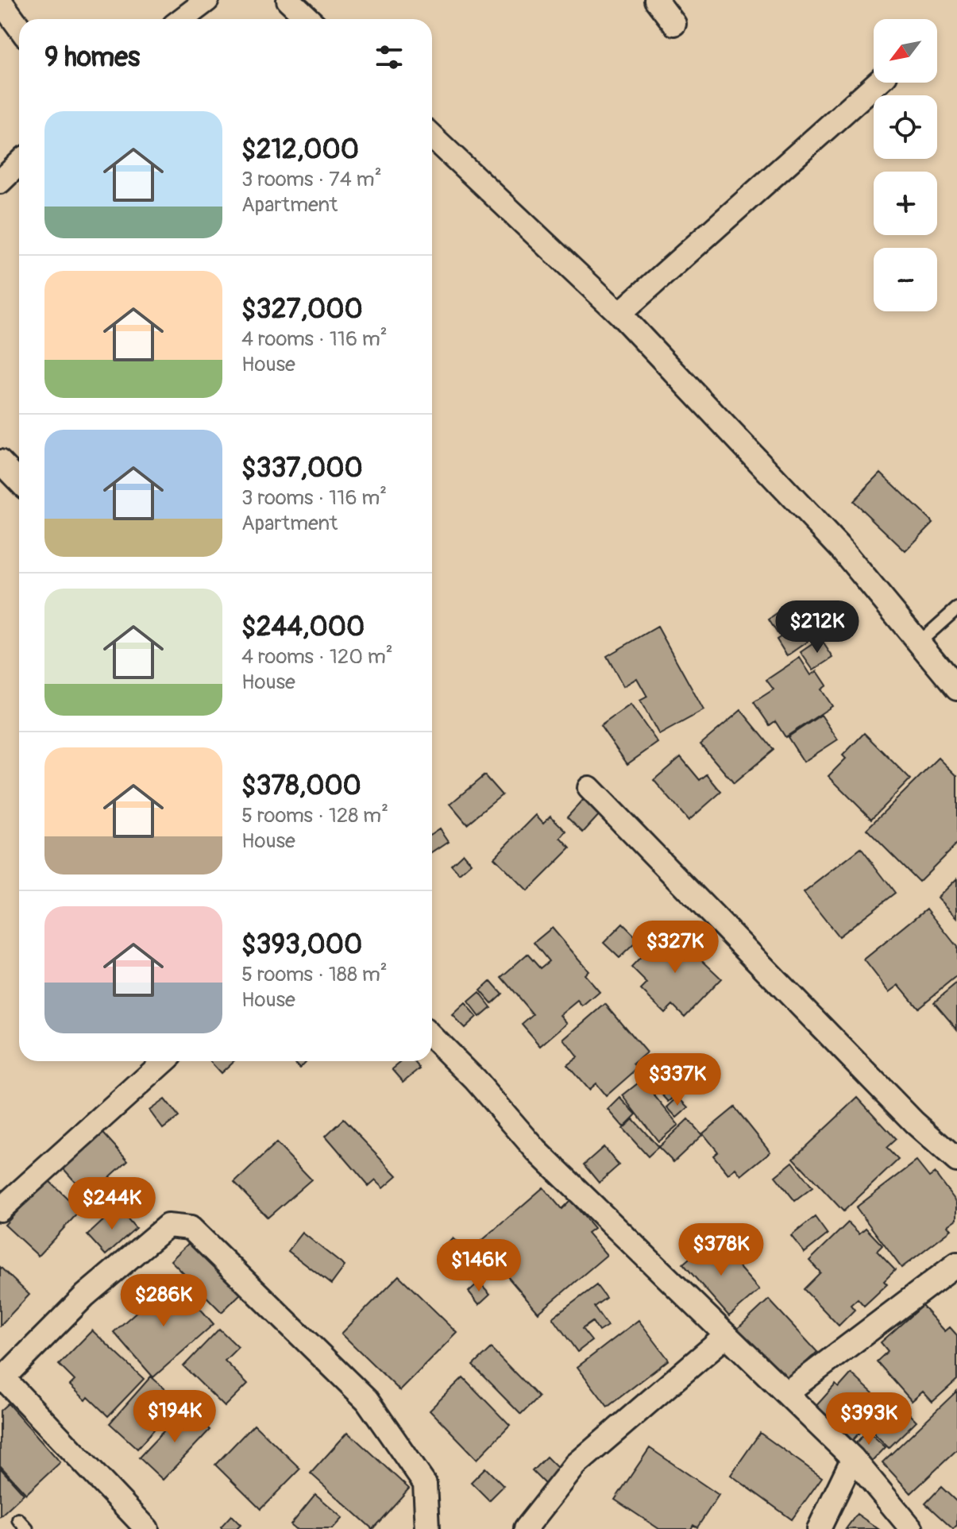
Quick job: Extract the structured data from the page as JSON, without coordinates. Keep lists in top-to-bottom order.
{
  "north": "bottom left",
  "page": {
    "map_buttons": ["+", "−"],
    "heading": "9 homes",
    "list": [
      {
        "name": "$212,000",
        "note": "3 rooms · 74 m² · Apartment"
      },
      {
        "name": "$327,000",
        "note": "4 rooms · 116 m² · House"
      },
      {
        "name": "$337,000",
        "note": "3 rooms · 116 m² · Apartment"
      },
      {
        "name": "$244,000",
        "note": "4 rooms · 120 m² · House"
      },
      {
        "name": "$378,000",
        "note": "5 rooms · 128 m² · House"
      },
      {
        "name": "$393,000",
        "note": "5 rooms · 188 m² · House"
      }
    ],
    "price": [
      "$212K",
      "$327K",
      "$337K",
      "$244K",
      "$378K",
      "$146K",
      "$286K",
      "$194K",
      "$393K"
    ]
  }
}
